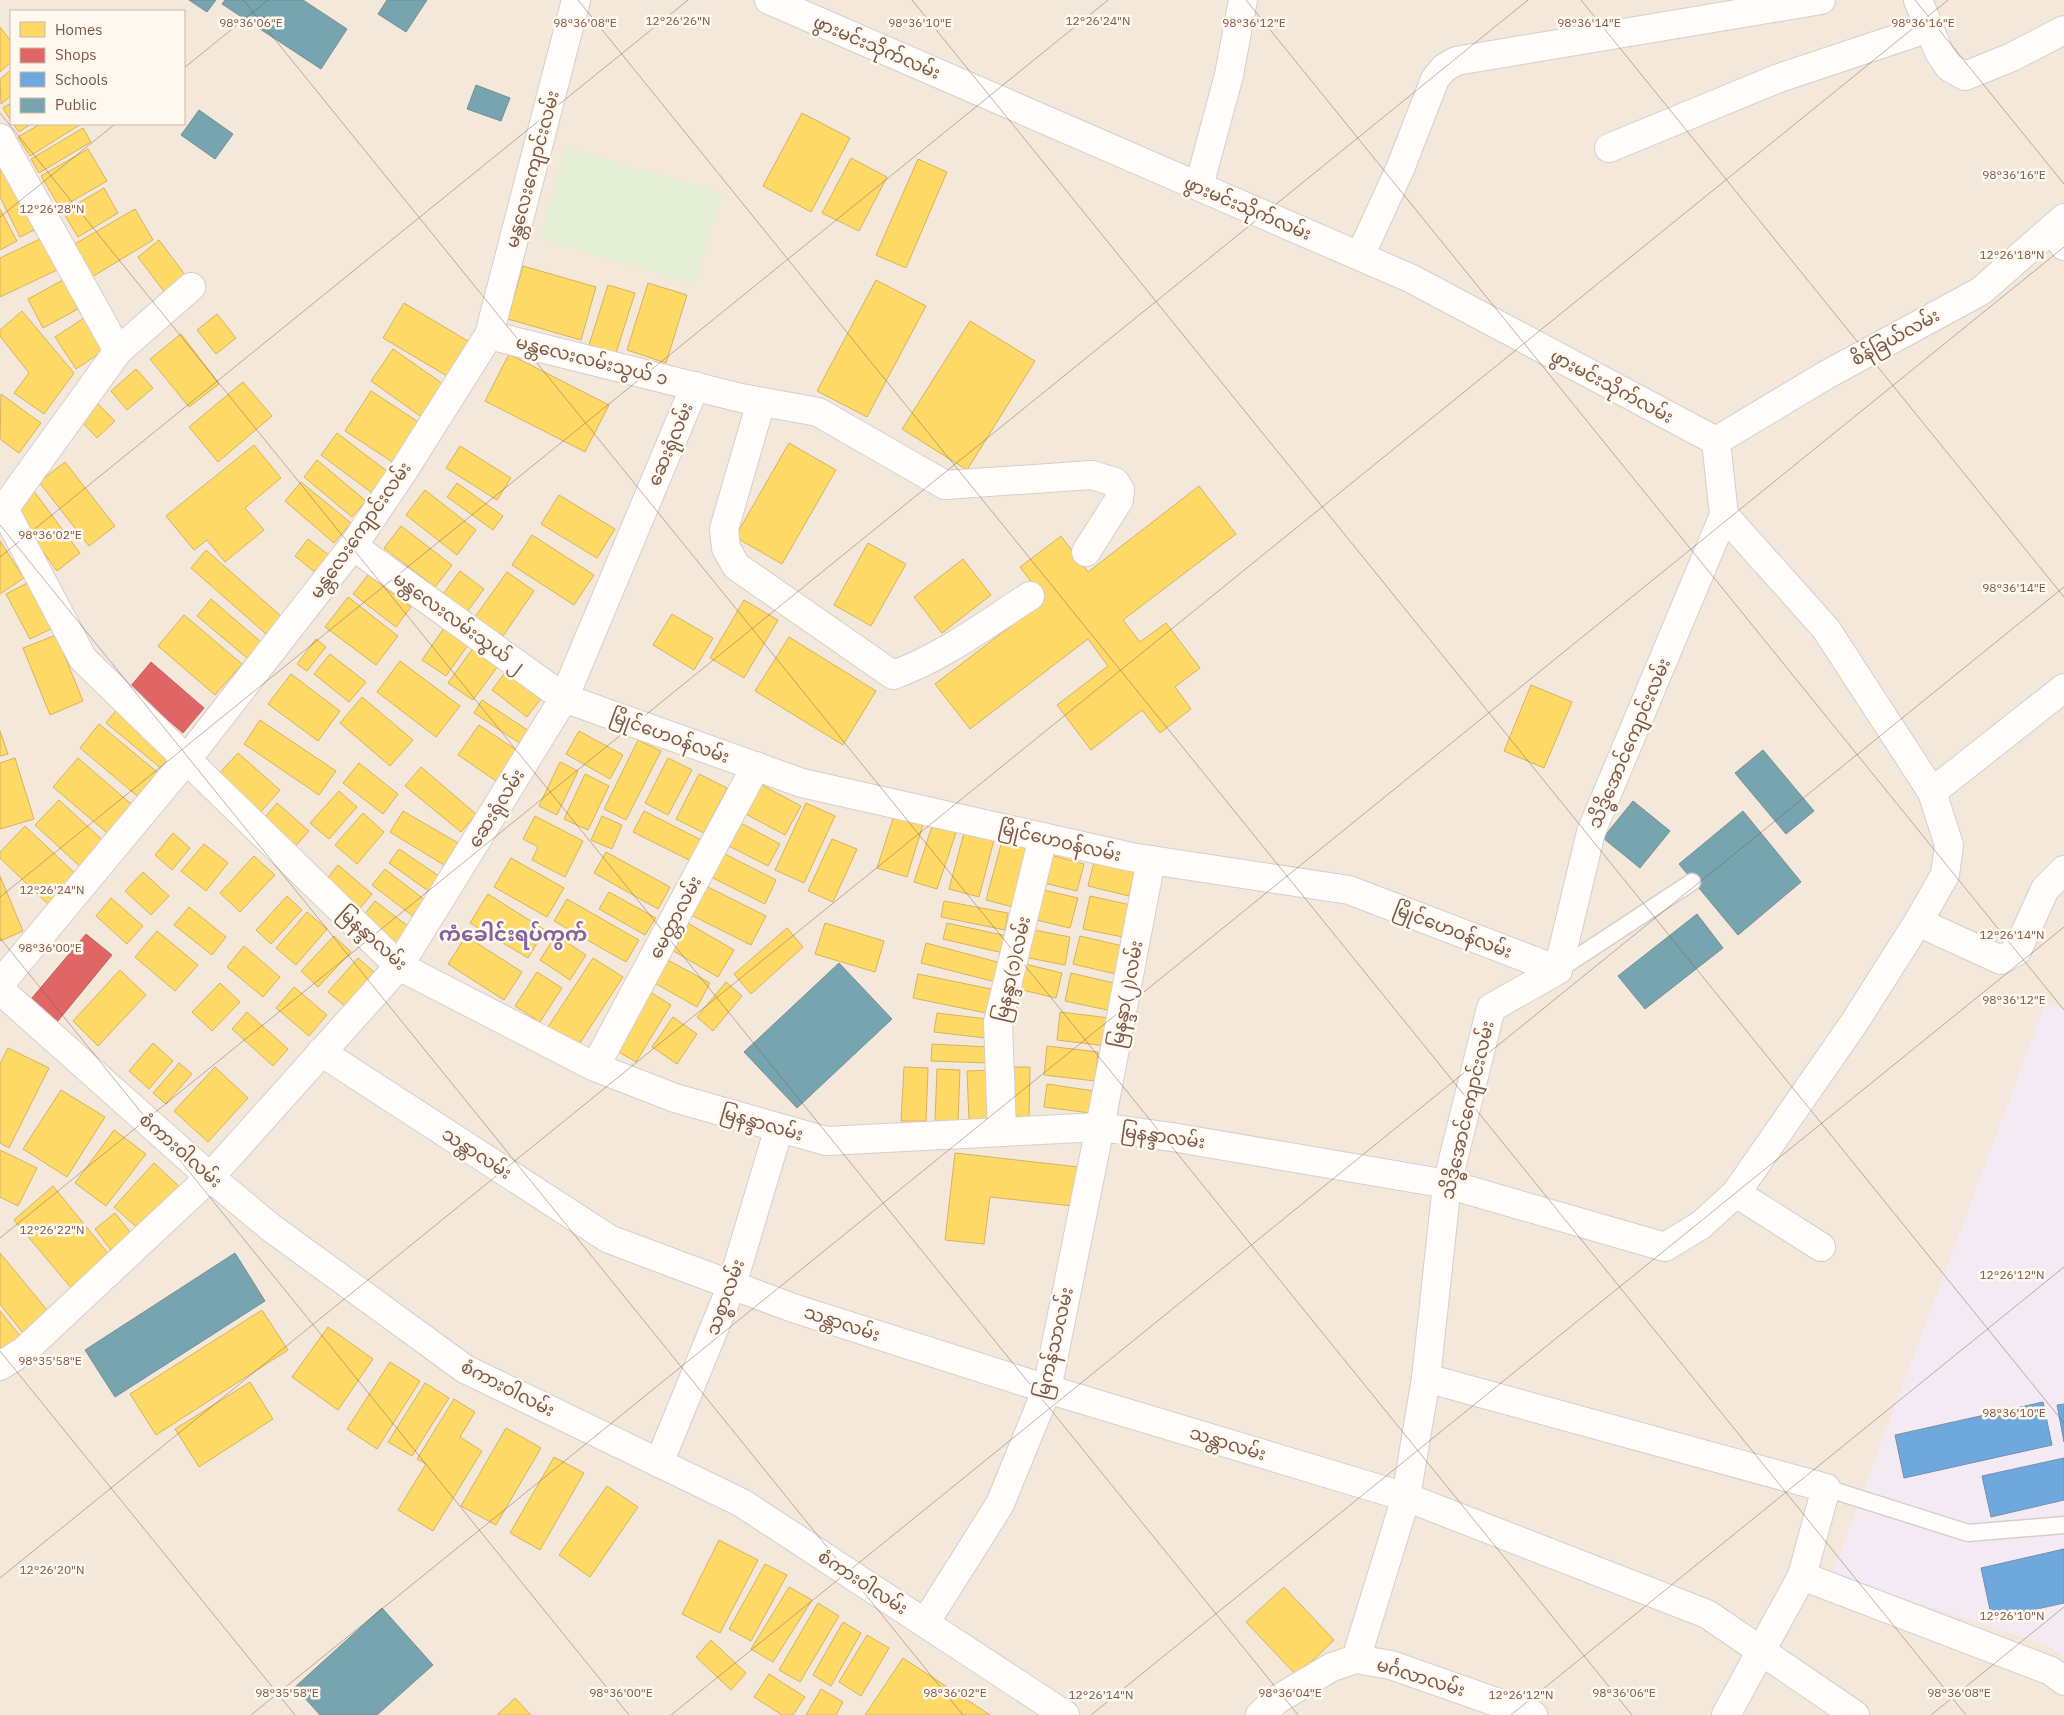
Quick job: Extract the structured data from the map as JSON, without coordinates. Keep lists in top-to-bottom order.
{
  "streets": {
    "street": [
      "ဖွားမင်းသိုက်လမ်း",
      "မန္တလေးကျောင်းလမ်း",
      "စိန်ခြယ်လမ်း",
      "မန္တလေးလမ်းသွယ် ၁",
      "ဆေးရုံလမ်း",
      "မန္တလေးလမ်းသွယ် ၂",
      "မြိုင်ဟေဝန်လမ်း",
      "သိဒ္ဓိအောင်ကျောင်းလမ်း",
      "မေတ္တာလမ်း",
      "မြနန္ဒာလမ်း",
      "မြနန္ဒာ(၁)လမ်း",
      "မြနန္ဒာ(၂)လမ်း",
      "စံကားဝါလမ်း",
      "သန္တာလမ်း",
      "သစ္စာလမ်း",
      "မြကန်သာလမ်း",
      "မင်္ဂလာလမ်း"
    ]
  },
  "crossings": [
    ["ဖွားမင်းသိုက်လမ်း", "စိန်ခြယ်လမ်း"],
    ["ဖွားမင်းသိုက်လမ်း", "သိဒ္ဓိအောင်ကျောင်းလမ်း"],
    ["မန္တလေးကျောင်းလမ်း", "မန္တလေးလမ်းသွယ် ၁"],
    ["မန္တလေးကျောင်းလမ်း", "မန္တလေးလမ်းသွယ် ၂"],
    ["မန္တလေးကျောင်းလမ်း", "မြနန္ဒာလမ်း"],
    ["စိန်ခြယ်လမ်း", "သိဒ္ဓိအောင်ကျောင်းလမ်း"],
    ["မန္တလေးလမ်းသွယ် ၁", "ဆေးရုံလမ်း"],
    ["ဆေးရုံလမ်း", "မန္တလေးလမ်းသွယ် ၂"],
    ["ဆေးရုံလမ်း", "မြိုင်ဟေဝန်လမ်း"],
    ["ဆေးရုံလမ်း", "မြနန္ဒာလမ်း"],
    ["ဆေးရုံလမ်း", "စံကားဝါလမ်း"],
    ["ဆေးရုံလမ်း", "သန္တာလမ်း"],
    ["မန္တလေးလမ်းသွယ် ၂", "မြိုင်ဟေဝန်လမ်း"],
    ["မြိုင်ဟေဝန်လမ်း", "သိဒ္ဓိအောင်ကျောင်းလမ်း"],
    ["မြိုင်ဟေဝန်လမ်း", "မေတ္တာလမ်း"],
    ["မြိုင်ဟေဝန်လမ်း", "မြနန္ဒာ(၁)လမ်း"],
    ["မြိုင်ဟေဝန်လမ်း", "မြနန္ဒာ(၂)လမ်း"],
    ["သိဒ္ဓိအောင်ကျောင်းလမ်း", "မြနန္ဒာလမ်း"],
    ["သိဒ္ဓိအောင်ကျောင်းလမ်း", "သန္တာလမ်း"],
    ["သိဒ္ဓိအောင်ကျောင်းလမ်း", "မင်္ဂလာလမ်း"],
    ["မေတ္တာလမ်း", "မြနန္ဒာလမ်း"],
    ["မြနန္ဒာလမ်း", "မြနန္ဒာ(၁)လမ်း"],
    ["မြနန္ဒာလမ်း", "မြနန္ဒာ(၂)လမ်း"],
    ["မြနန္ဒာလမ်း", "သစ္စာလမ်း"],
    ["မြနန္ဒာလမ်း", "မြကန်သာလမ်း"],
    ["မြနန္ဒာ(၂)လမ်း", "မြကန်သာလမ်း"],
    ["စံကားဝါလမ်း", "သစ္စာလမ်း"],
    ["စံကားဝါလမ်း", "မြကန်သာလမ်း"],
    ["သန္တာလမ်း", "သစ္စာလမ်း"],
    ["သန္တာလမ်း", "မြကန်သာလမ်း"]
  ],
  "districts": ["ကံခေါင်းရပ်ကွက်"],
  "legend": [
    "Homes",
    "Shops",
    "Schools",
    "Public"
  ],
  "coordinates": [
    "12°26'26\"N",
    "12°26'24\"N",
    "98°36'10\"E",
    "98°36'06\"E",
    "98°36'08\"E",
    "98°36'12\"E",
    "98°36'14\"E",
    "98°36'16\"E",
    "12°26'28\"N",
    "12°26'18\"N",
    "98°36'02\"E",
    "12°26'14\"N",
    "98°36'00\"E",
    "12°26'22\"N",
    "12°26'12\"N",
    "98°35'58\"E",
    "12°26'20\"N",
    "12°26'10\"N",
    "98°36'04\"E"
  ]
}
